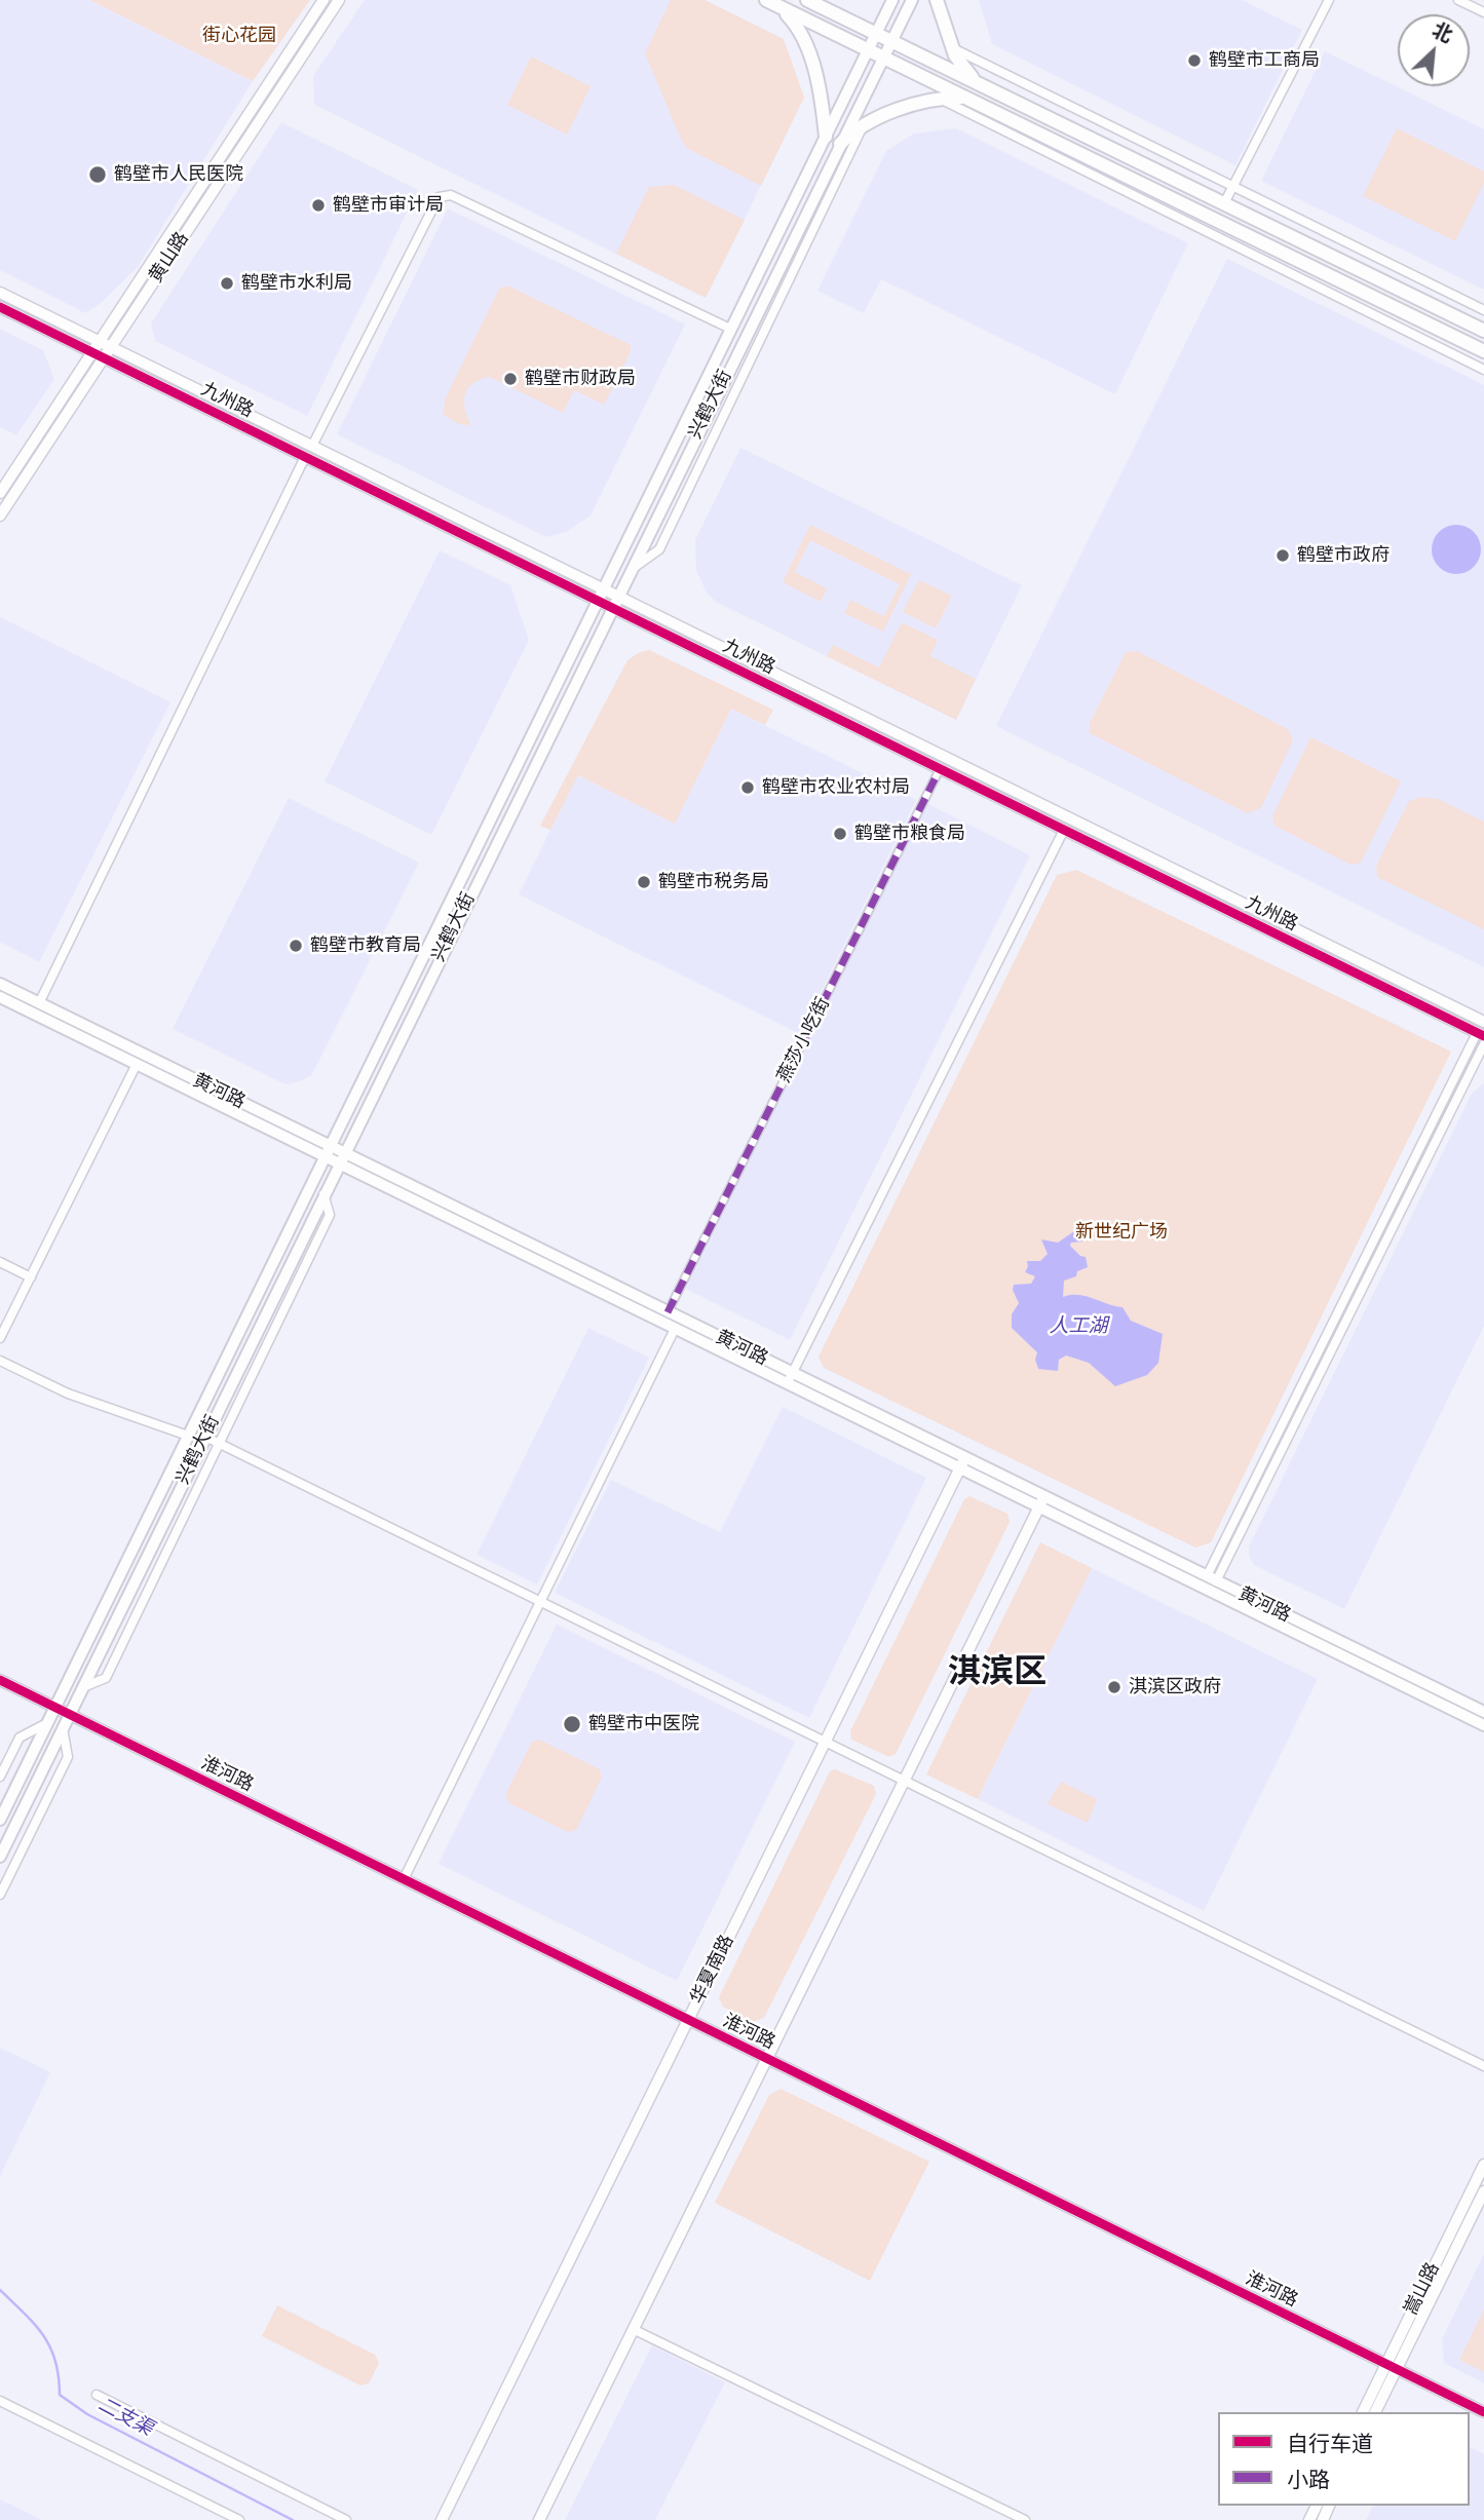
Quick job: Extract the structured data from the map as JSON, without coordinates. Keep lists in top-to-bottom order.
{
  "streets": {
    "main road": ["兴鹤大街", "黄河路"],
    "street": [
      "黄山路",
      "九州路",
      "燕莎小吃街",
      "淮河路",
      "华夏南路",
      "嵩山路"
    ]
  },
  "crossings": [
    ["黄山路", "九州路"],
    ["九州路", "兴鹤大街"],
    ["九州路", "燕莎小吃街"],
    ["兴鹤大街", "黄河路"],
    ["兴鹤大街", "淮河路"],
    ["燕莎小吃街", "黄河路"],
    ["黄河路", "华夏南路"],
    ["淮河路", "华夏南路"],
    ["淮河路", "嵩山路"]
  ],
  "districts": ["淇滨区"],
  "water": ["人工湖", "二支渠"],
  "parks": ["街心花园", "新世纪广场"],
  "places": [
    "鹤壁市工商局",
    "鹤壁市人民医院",
    "鹤壁市审计局",
    "鹤壁市水利局",
    "鹤壁市财政局",
    "鹤壁市政府",
    "鹤壁市农业农村局",
    "鹤壁市粮食局",
    "鹤壁市税务局",
    "鹤壁市教育局",
    "淇滨区政府",
    "鹤壁市中医院"
  ],
  "legend": ["自行车道", "小路"],
  "north": "top right"
}
